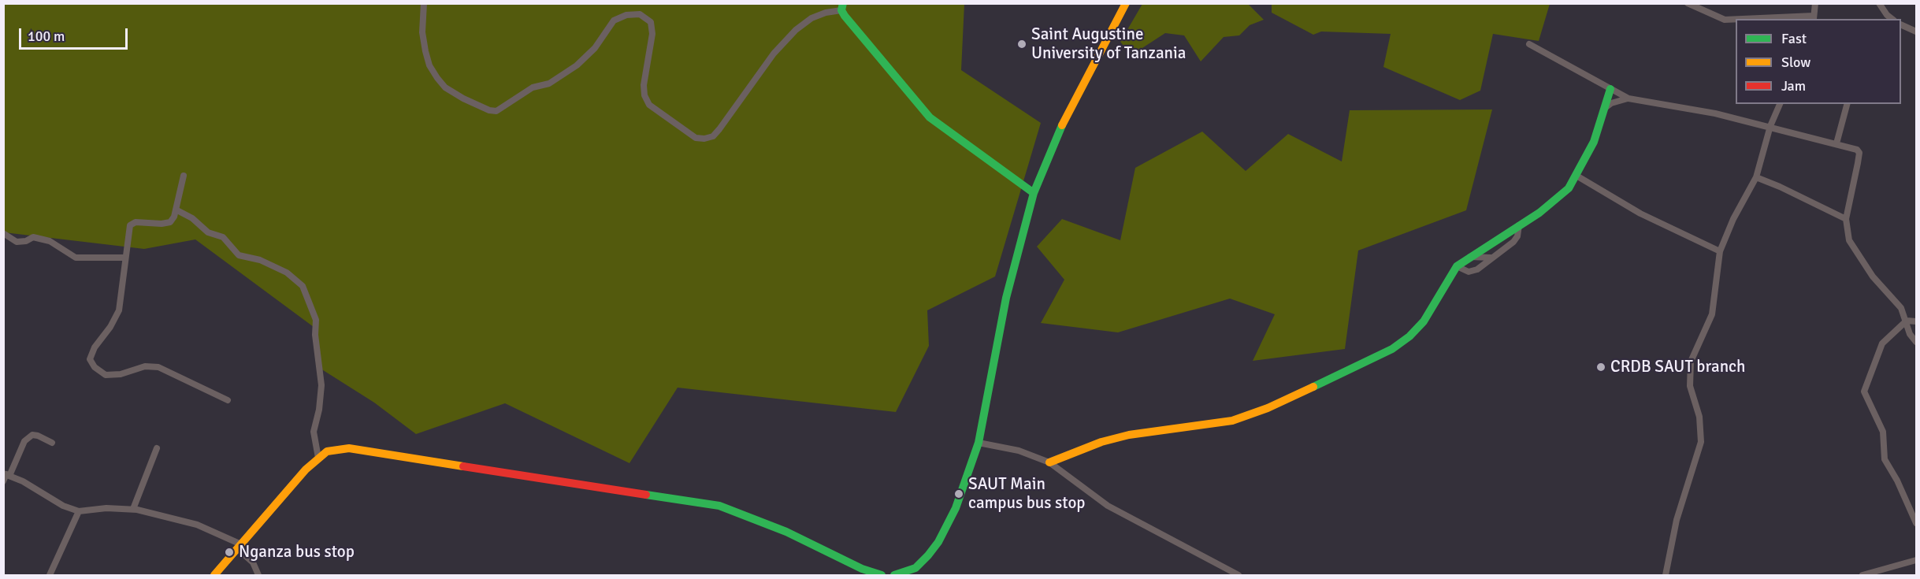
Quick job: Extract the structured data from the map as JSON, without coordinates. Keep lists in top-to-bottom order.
{
  "places": [
    "Saint Augustine University of Tanzania",
    "CRDB SAUT branch",
    "SAUT Main campus bus stop",
    "Nganza bus stop"
  ],
  "legend": ["Fast", "Slow", "Jam"],
  "scale_bar": "100 m"
}
